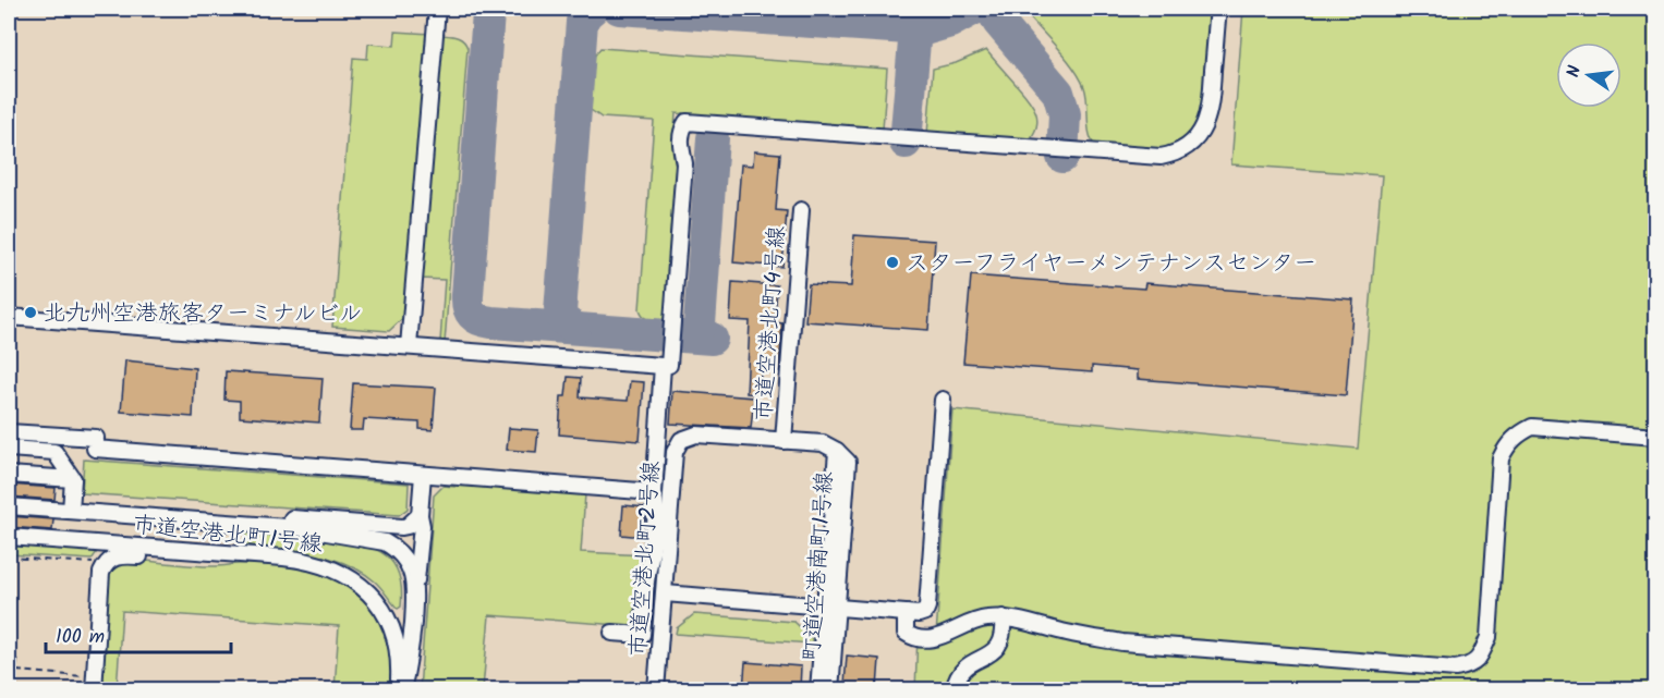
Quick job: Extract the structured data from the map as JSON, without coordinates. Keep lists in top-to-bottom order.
{
  "streets": {
    "street": [
      "市道空港北町4号線",
      "市道空港北町1号線",
      "市道空港北町2号線",
      "町道空港南町1号線"
    ]
  },
  "crossings": [
    ["市道空港北町4号線", "市道空港北町2号線"],
    ["市道空港北町2号線", "町道空港南町1号線"]
  ],
  "places": ["スターフライヤーメンテナンスセンター", "北九州空港旅客ターミナルビル"],
  "scale_bar": "100 m",
  "north": "left"
}
